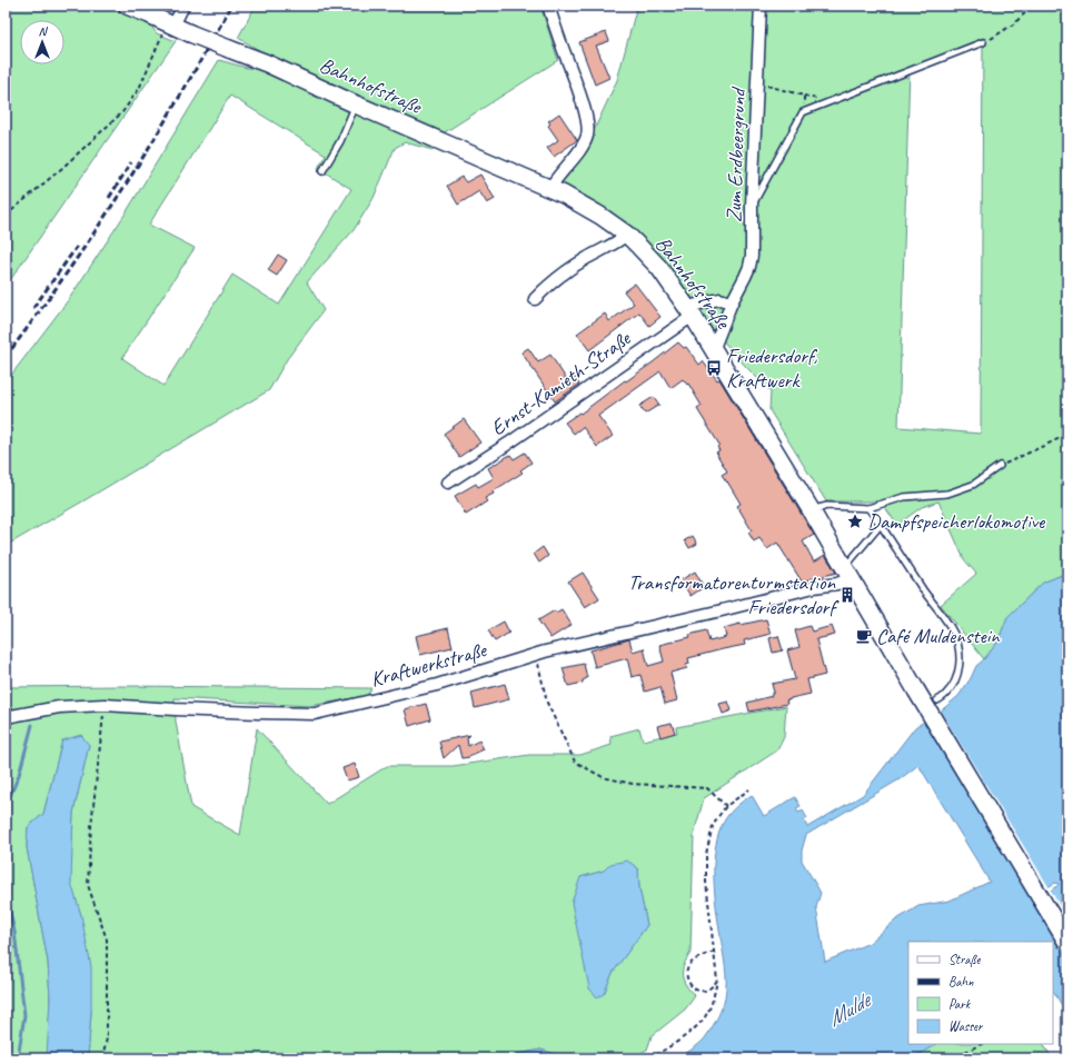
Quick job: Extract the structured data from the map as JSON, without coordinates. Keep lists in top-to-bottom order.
{
  "streets": {
    "main road": ["Bahnhofstraße"],
    "street": ["Zum Erdbeergrund", "Ernst-Kamieth-Straße", "Kraftwerkstraße"]
  },
  "crossings": [
    ["Bahnhofstraße", "Zum Erdbeergrund"],
    ["Bahnhofstraße", "Ernst-Kamieth-Straße"],
    ["Bahnhofstraße", "Kraftwerkstraße"]
  ],
  "water": ["Mulde"],
  "places": {
    "bus stop": ["Friedersdorf, Kraftwerk"],
    "place": ["Dampfspeicherlokomotive"],
    "building": ["Transformatorenturmstation Friedersdorf"],
    "cafe": ["Café Muldenstein"]
  },
  "legend": [
    "Straße",
    "Bahn",
    "Park",
    "Wasser"
  ],
  "north": "top"
}
